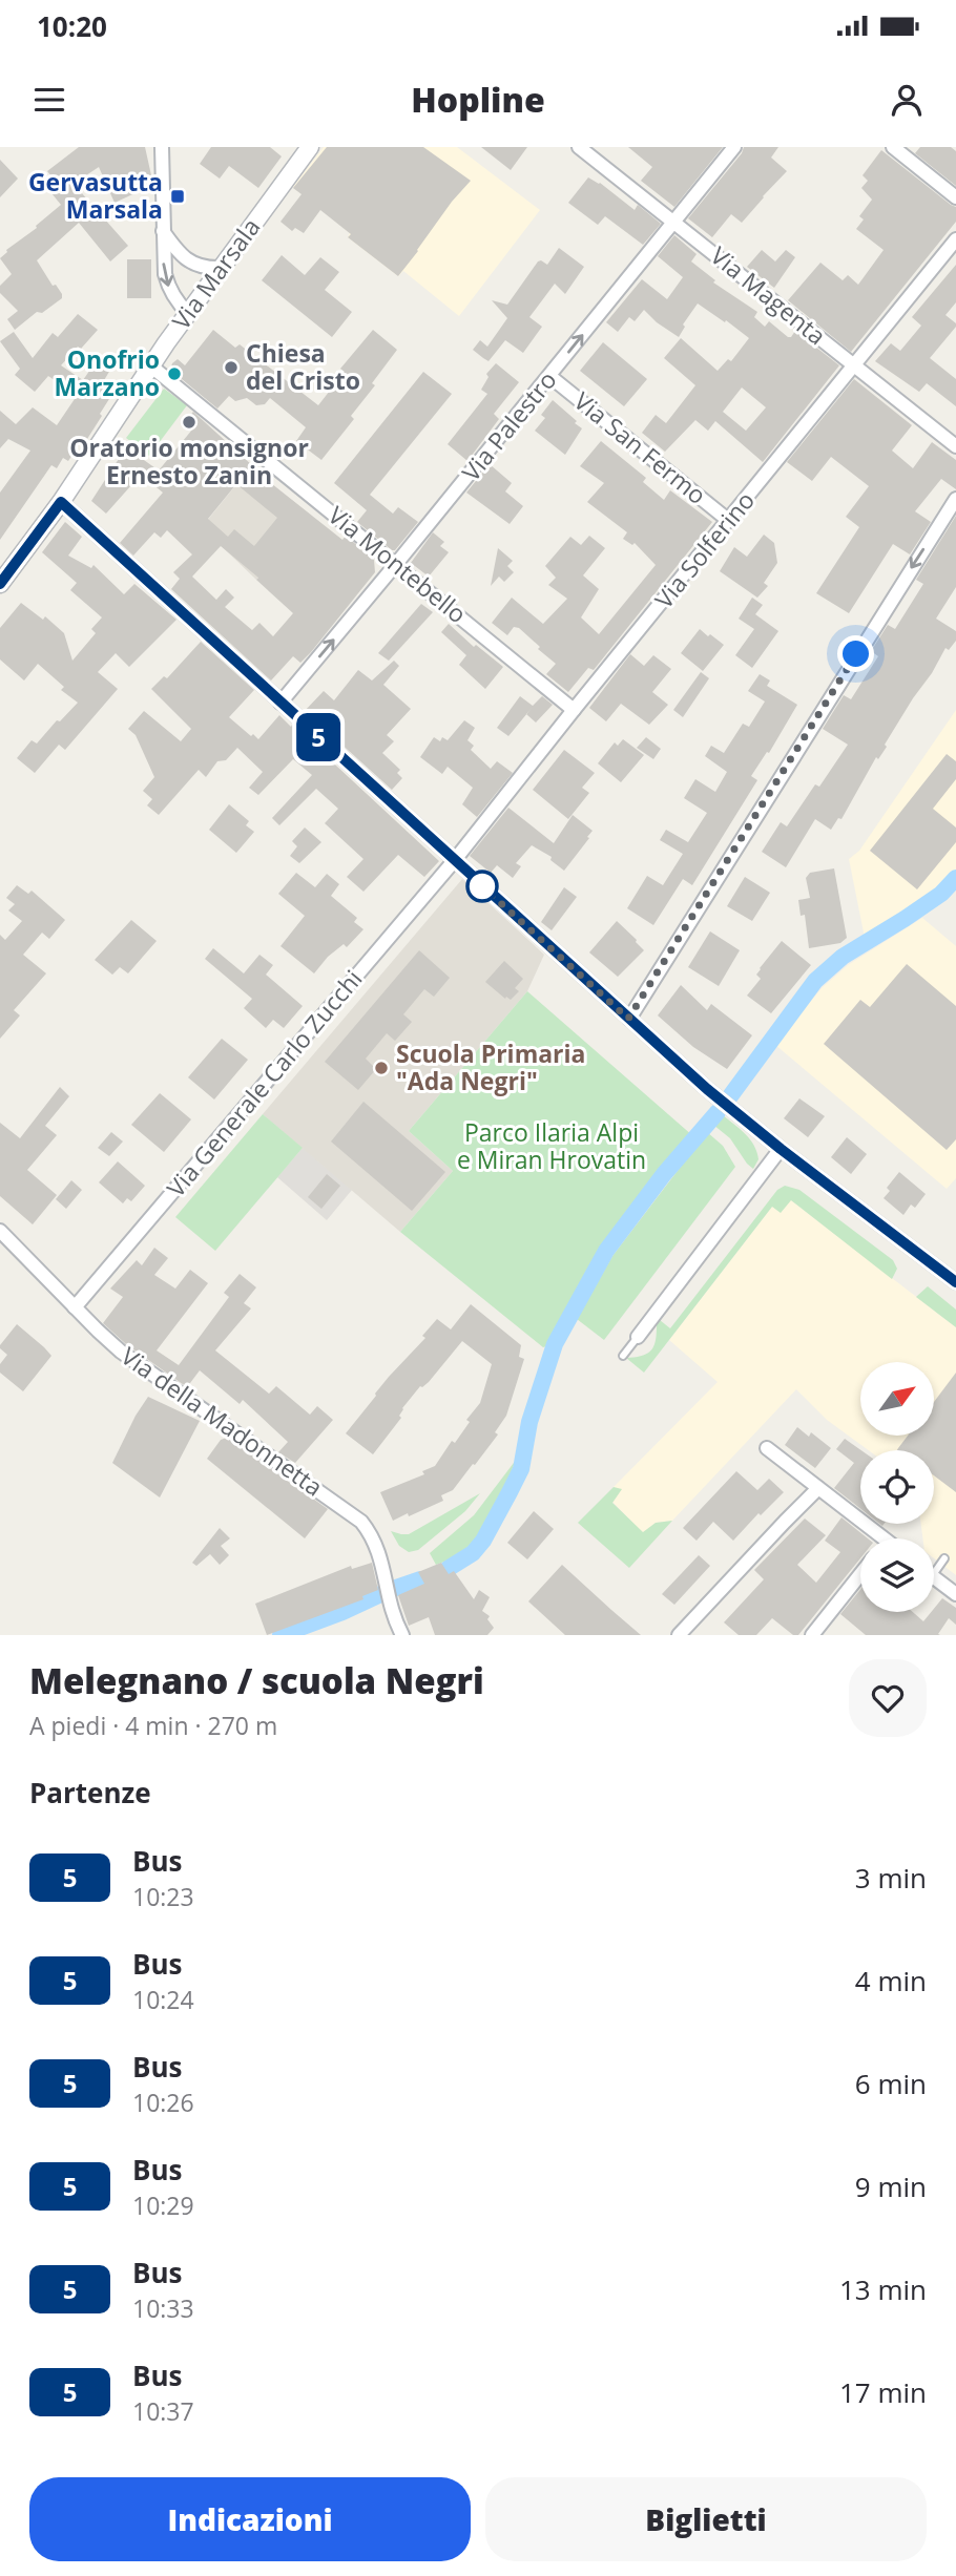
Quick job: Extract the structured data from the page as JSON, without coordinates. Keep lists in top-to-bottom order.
{
  "streets": {
    "street": [
      "Via Marsala",
      "Via Magenta",
      "Via Palestro",
      "Via San Fermo",
      "Via Solferino",
      "Via Montebello",
      "Via Generale Carlo Zucchi",
      "Via della Madonnetta"
    ]
  },
  "crossings": [
    ["Via Marsala", "Via Montebello"],
    ["Via Magenta", "Via Palestro"],
    ["Via Magenta", "Via Solferino"],
    ["Via Palestro", "Via San Fermo"],
    ["Via Palestro", "Via Montebello"],
    ["Via San Fermo", "Via Solferino"],
    ["Via Solferino", "Via Montebello"],
    ["Via Solferino", "Via Generale Carlo Zucchi"],
    ["Via Generale Carlo Zucchi", "Via della Madonnetta"]
  ],
  "one_way": ["Via Palestro"],
  "parks": ["Parco Ilaria Alpi e Miran Hrovatin"],
  "places": {
    "transit": ["Gervasutta Marsala"],
    "other": [
      "Chiesa del Cristo",
      "Onofrio Marzano",
      "Oratorio monsignor Ernesto Zanin",
      "Scuola Primaria \"Ada Negri\""
    ]
  },
  "lines": ["bus line 5"],
  "north": "top right",
  "page": {
    "status": "10:20",
    "header": "Hopline",
    "on_map": "5",
    "heading": [
      ["Melegnano / scuola Negri", "A piedi · 4 min · 270 m"],
      "Partenze"
    ],
    "list": [
      {
        "mark": "5",
        "name": "Bus",
        "note": "10:23",
        "value": "3 min"
      },
      {
        "mark": "5",
        "name": "Bus",
        "note": "10:24",
        "value": "4 min"
      },
      {
        "mark": "5",
        "name": "Bus",
        "note": "10:26",
        "value": "6 min"
      },
      {
        "mark": "5",
        "name": "Bus",
        "note": "10:29",
        "value": "9 min"
      },
      {
        "mark": "5",
        "name": "Bus",
        "note": "10:33",
        "value": "13 min"
      },
      {
        "mark": "5",
        "name": "Bus",
        "note": "10:37",
        "value": "17 min"
      }
    ],
    "buttons": ["Indicazioni", "Biglietti"]
  }
}
